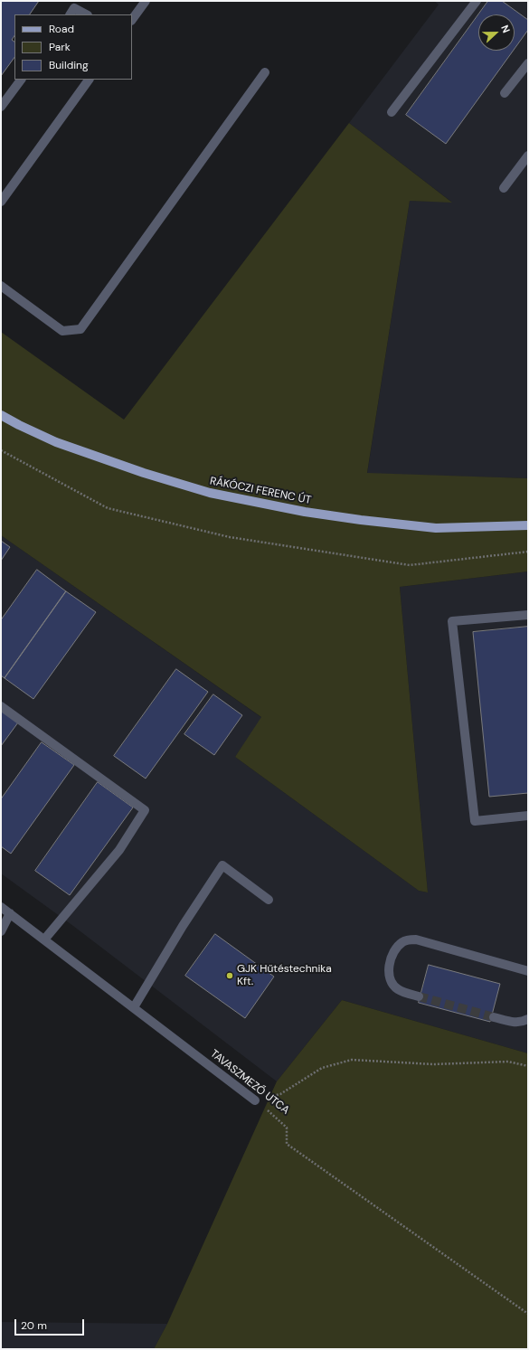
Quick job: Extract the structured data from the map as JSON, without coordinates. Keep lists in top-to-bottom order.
{
  "streets": {
    "main road": ["RÁKÓCZI FERENC ÚT"],
    "street": ["TAVASZMEZŐ UTCA"]
  },
  "places": ["GJK Hűtéstechnika Kft."],
  "legend": ["Road", "Park", "Building"],
  "scale_bar": "20 m",
  "north": "right"
}
